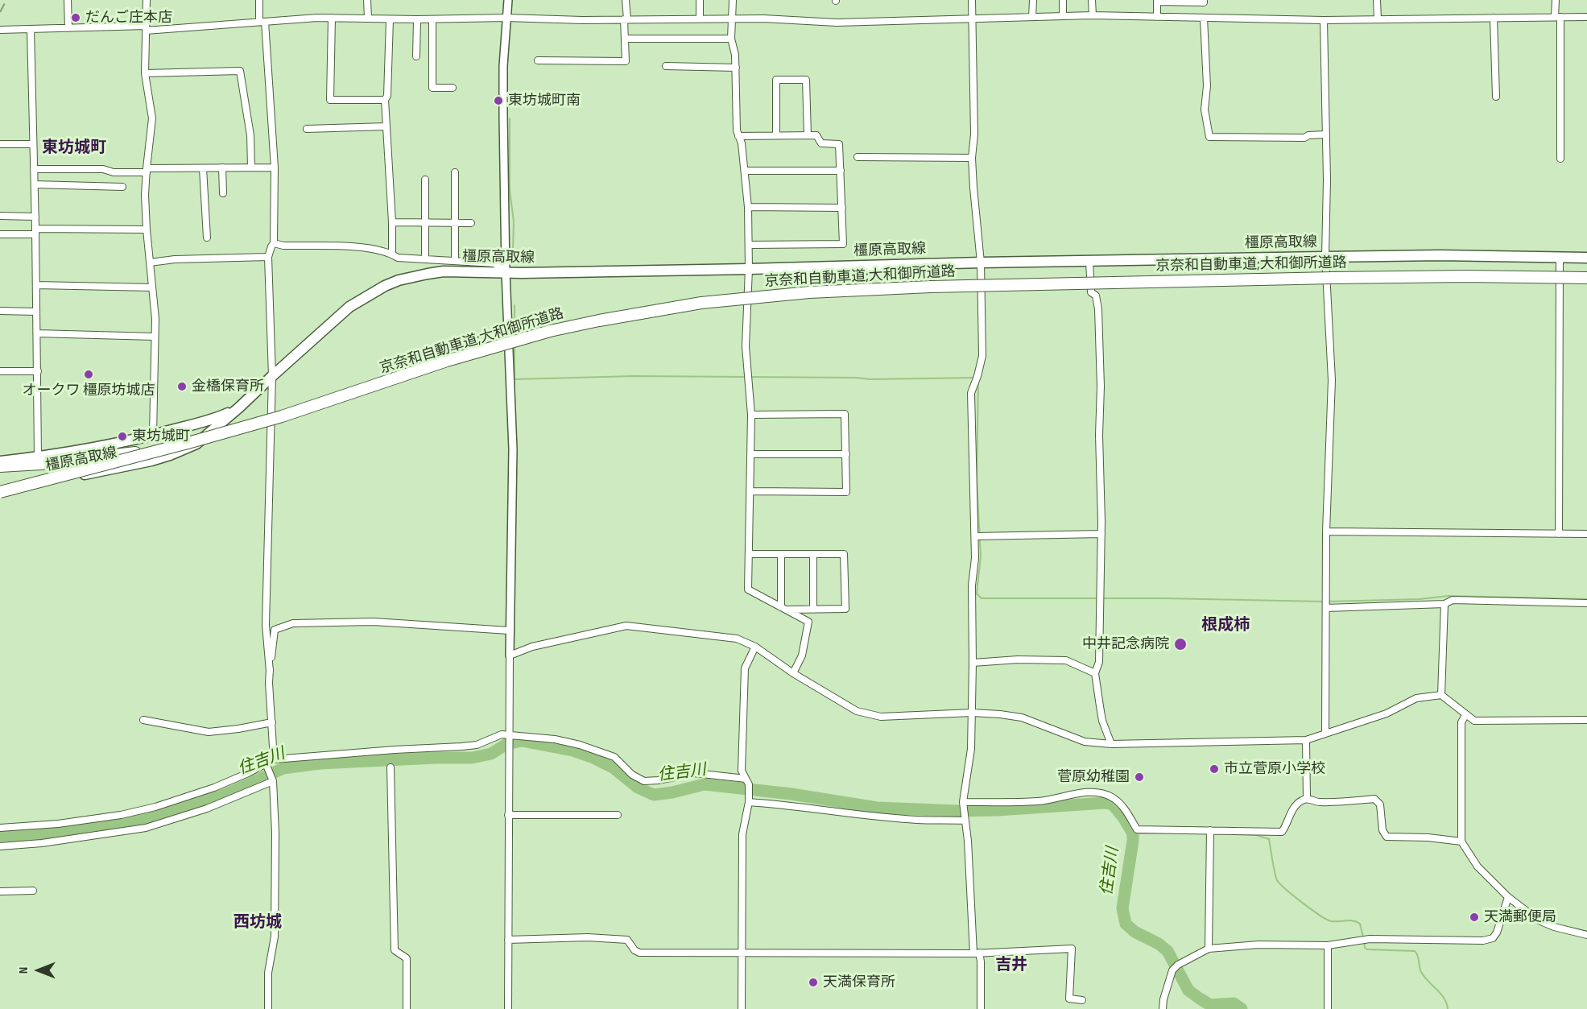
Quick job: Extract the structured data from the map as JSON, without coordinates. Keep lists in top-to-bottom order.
{
  "streets": {
    "highway": ["京奈和自動車道;大和御所道路"],
    "main road": ["橿原高取線"]
  },
  "districts": [
    "東坊城町",
    "根成柿",
    "西坊城",
    "吉井"
  ],
  "water": ["住吉川"],
  "places": [
    "だんご庄本店",
    "東坊城町南",
    "オークワ 橿原坊城店",
    "金橋保育所",
    "東坊城町",
    "中井記念病院",
    "市立菅原小学校",
    "菅原幼稚園",
    "天満郵便局",
    "天満保育所"
  ],
  "north": "left"
}
